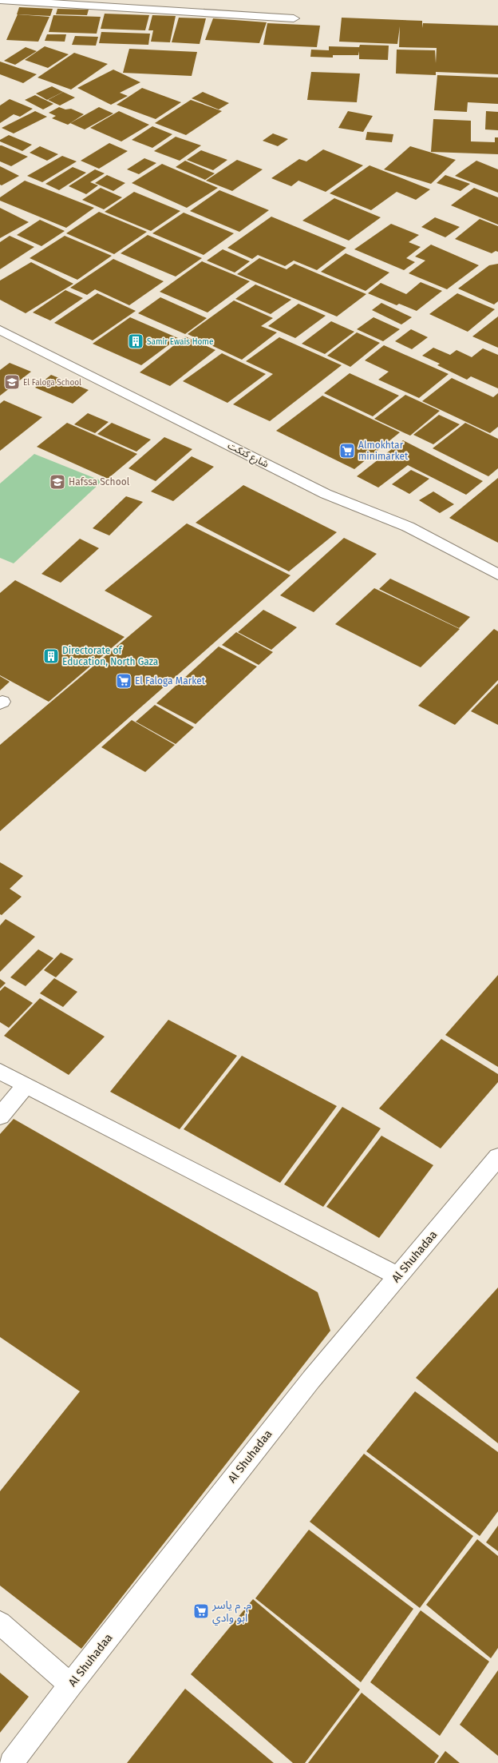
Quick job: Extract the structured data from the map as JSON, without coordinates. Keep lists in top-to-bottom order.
{
  "streets": {
    "street": ["شارع كتكت", "Al Shuhadaa"]
  },
  "places": {
    "building": ["Samir Ewais Home", "Directorate of Education, North Gaza"],
    "school or university": ["El Faloga School", "Hafssa School"],
    "supermarket": ["Almokhtar minimarket", "El Faloga Market", "م. م ياسر ابو وادي"]
  }
}
